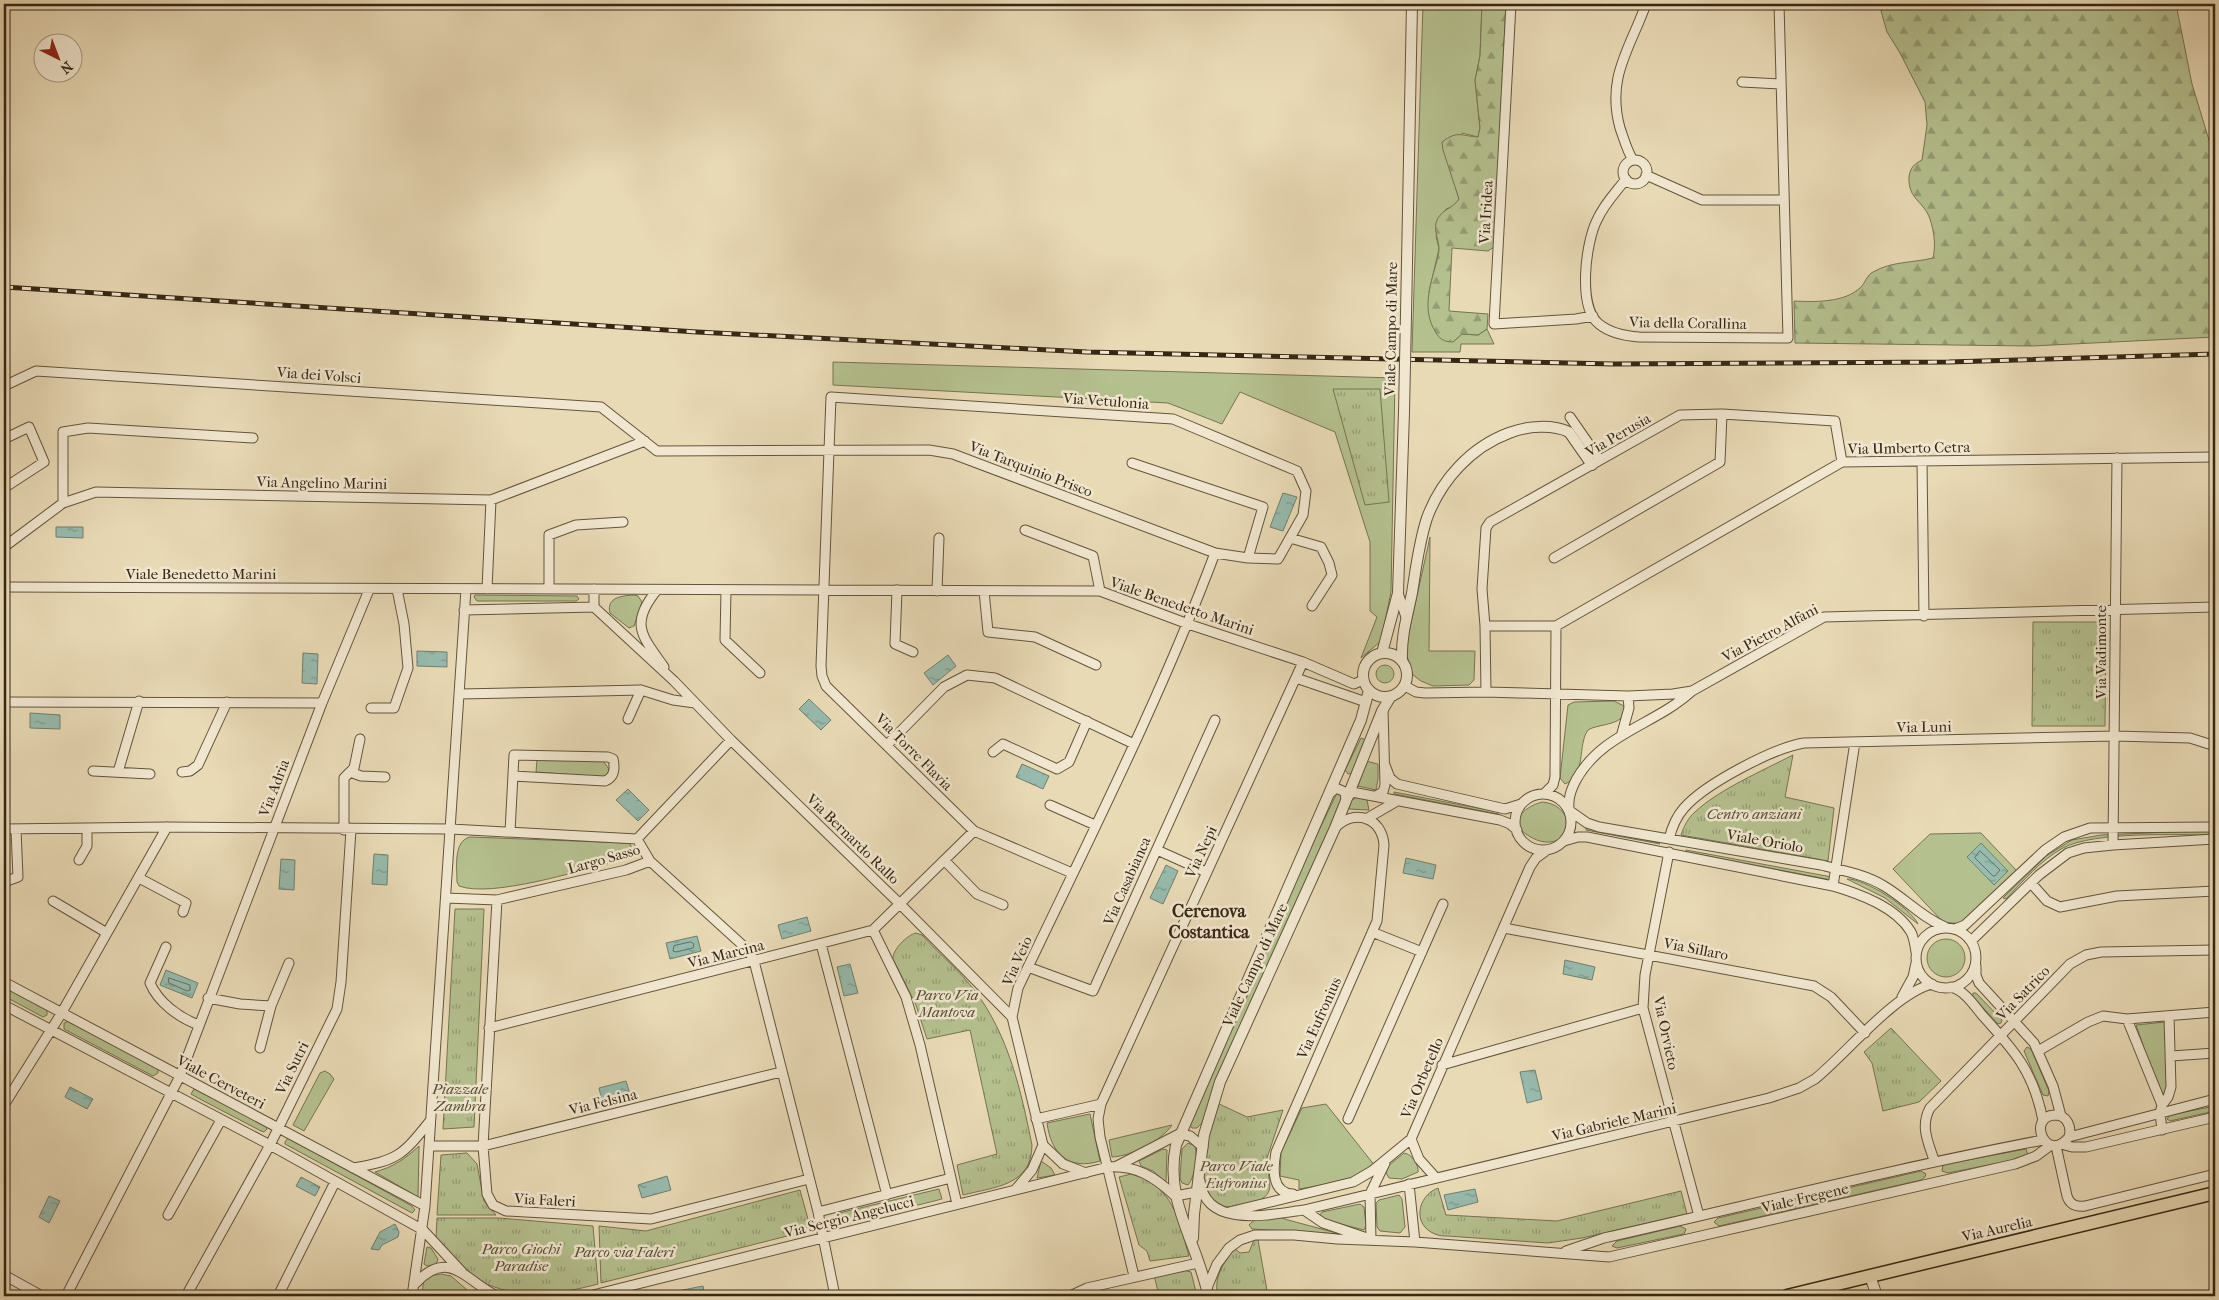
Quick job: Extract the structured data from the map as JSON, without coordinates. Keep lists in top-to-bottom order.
{
  "streets": {
    "main road": ["Via Aurelia"],
    "street": [
      "Via Iridea",
      "Via della Corallina",
      "Viale Campo di Mare",
      "Via dei Volsci",
      "Via Vetulonia",
      "Via Perusia",
      "Via Umberto Cetra",
      "Via Tarquinio Prisco",
      "Via Angelino Marini",
      "Viale Benedetto Marini",
      "Via Pietro Alfani",
      "Via Vadimonte",
      "Via Luni",
      "Via Torre Flavia",
      "Via Adria",
      "Via Bernardo Rallo",
      "Viale Oriolo",
      "Via Nepi",
      "Largo Sasso",
      "Via Casabianca",
      "Via Sillaro",
      "Via Marcina",
      "Via Veio",
      "Via Satrico",
      "Via Eufronius",
      "Via Orvieto",
      "Via Sutri",
      "Via Orbetello",
      "Viale Cerveteri",
      "Via Felsina",
      "Via Gabriele Marini",
      "Viale Fregene",
      "Via Faleri",
      "Via Sergio Angelucci"
    ]
  },
  "crossings": [
    ["Via Iridea", "Via della Corallina"],
    ["Viale Campo di Mare", "Viale Benedetto Marini"],
    ["Viale Campo di Mare", "Via Pietro Alfani"],
    ["Viale Campo di Mare", "Viale Fregene"],
    ["Viale Campo di Mare", "Via Sergio Angelucci"],
    ["Via dei Volsci", "Via Tarquinio Prisco"],
    ["Via dei Volsci", "Via Angelino Marini"],
    ["Via Vetulonia", "Via Tarquinio Prisco"],
    ["Via Vetulonia", "Via Torre Flavia"],
    ["Via Vetulonia", "Via Veio"],
    ["Via Perusia", "Via Umberto Cetra"],
    ["Via Umberto Cetra", "Via Vadimonte"],
    ["Via Tarquinio Prisco", "Via Angelino Marini"],
    ["Via Tarquinio Prisco", "Via Torre Flavia"],
    ["Via Tarquinio Prisco", "Via Veio"],
    ["Viale Benedetto Marini", "Via Pietro Alfani"],
    ["Viale Benedetto Marini", "Via Torre Flavia"],
    ["Viale Benedetto Marini", "Via Adria"],
    ["Viale Benedetto Marini", "Via Bernardo Rallo"],
    ["Viale Benedetto Marini", "Via Nepi"],
    ["Viale Benedetto Marini", "Via Veio"],
    ["Via Pietro Alfani", "Via Vadimonte"],
    ["Via Vadimonte", "Via Luni"],
    ["Via Luni", "Viale Oriolo"],
    ["Via Torre Flavia", "Via Marcina"],
    ["Via Torre Flavia", "Via Veio"],
    ["Via Adria", "Largo Sasso"],
    ["Via Adria", "Viale Cerveteri"],
    ["Via Bernardo Rallo", "Via Marcina"],
    ["Via Bernardo Rallo", "Via Veio"],
    ["Viale Oriolo", "Via Orvieto"],
    ["Viale Oriolo", "Via Orbetello"],
    ["Viale Oriolo", "Via Gabriele Marini"],
    ["Via Nepi", "Via Sergio Angelucci"],
    ["Largo Sasso", "Via Sutri"],
    ["Largo Sasso", "Via Faleri"],
    ["Via Casabianca", "Via Veio"],
    ["Via Sillaro", "Via Orvieto"],
    ["Via Sillaro", "Via Orbetello"],
    ["Via Sillaro", "Via Gabriele Marini"],
    ["Via Marcina", "Via Faleri"],
    ["Via Satrico", "Viale Fregene"],
    ["Via Eufronius", "Via Orbetello"],
    ["Via Orvieto", "Via Gabriele Marini"],
    ["Via Orvieto", "Viale Fregene"],
    ["Via Sutri", "Viale Cerveteri"],
    ["Via Orbetello", "Via Gabriele Marini"],
    ["Via Felsina", "Via Faleri"]
  ],
  "districts": ["Cerenova Costantica"],
  "parks": [
    "Centro anziani",
    "Parco Via Mantova",
    "Piazzale Zambra",
    "Parco Viale Eufronius",
    "Parco Giochi Paradise",
    "Parco via Faleri"
  ],
  "north": "bottom right"
}
